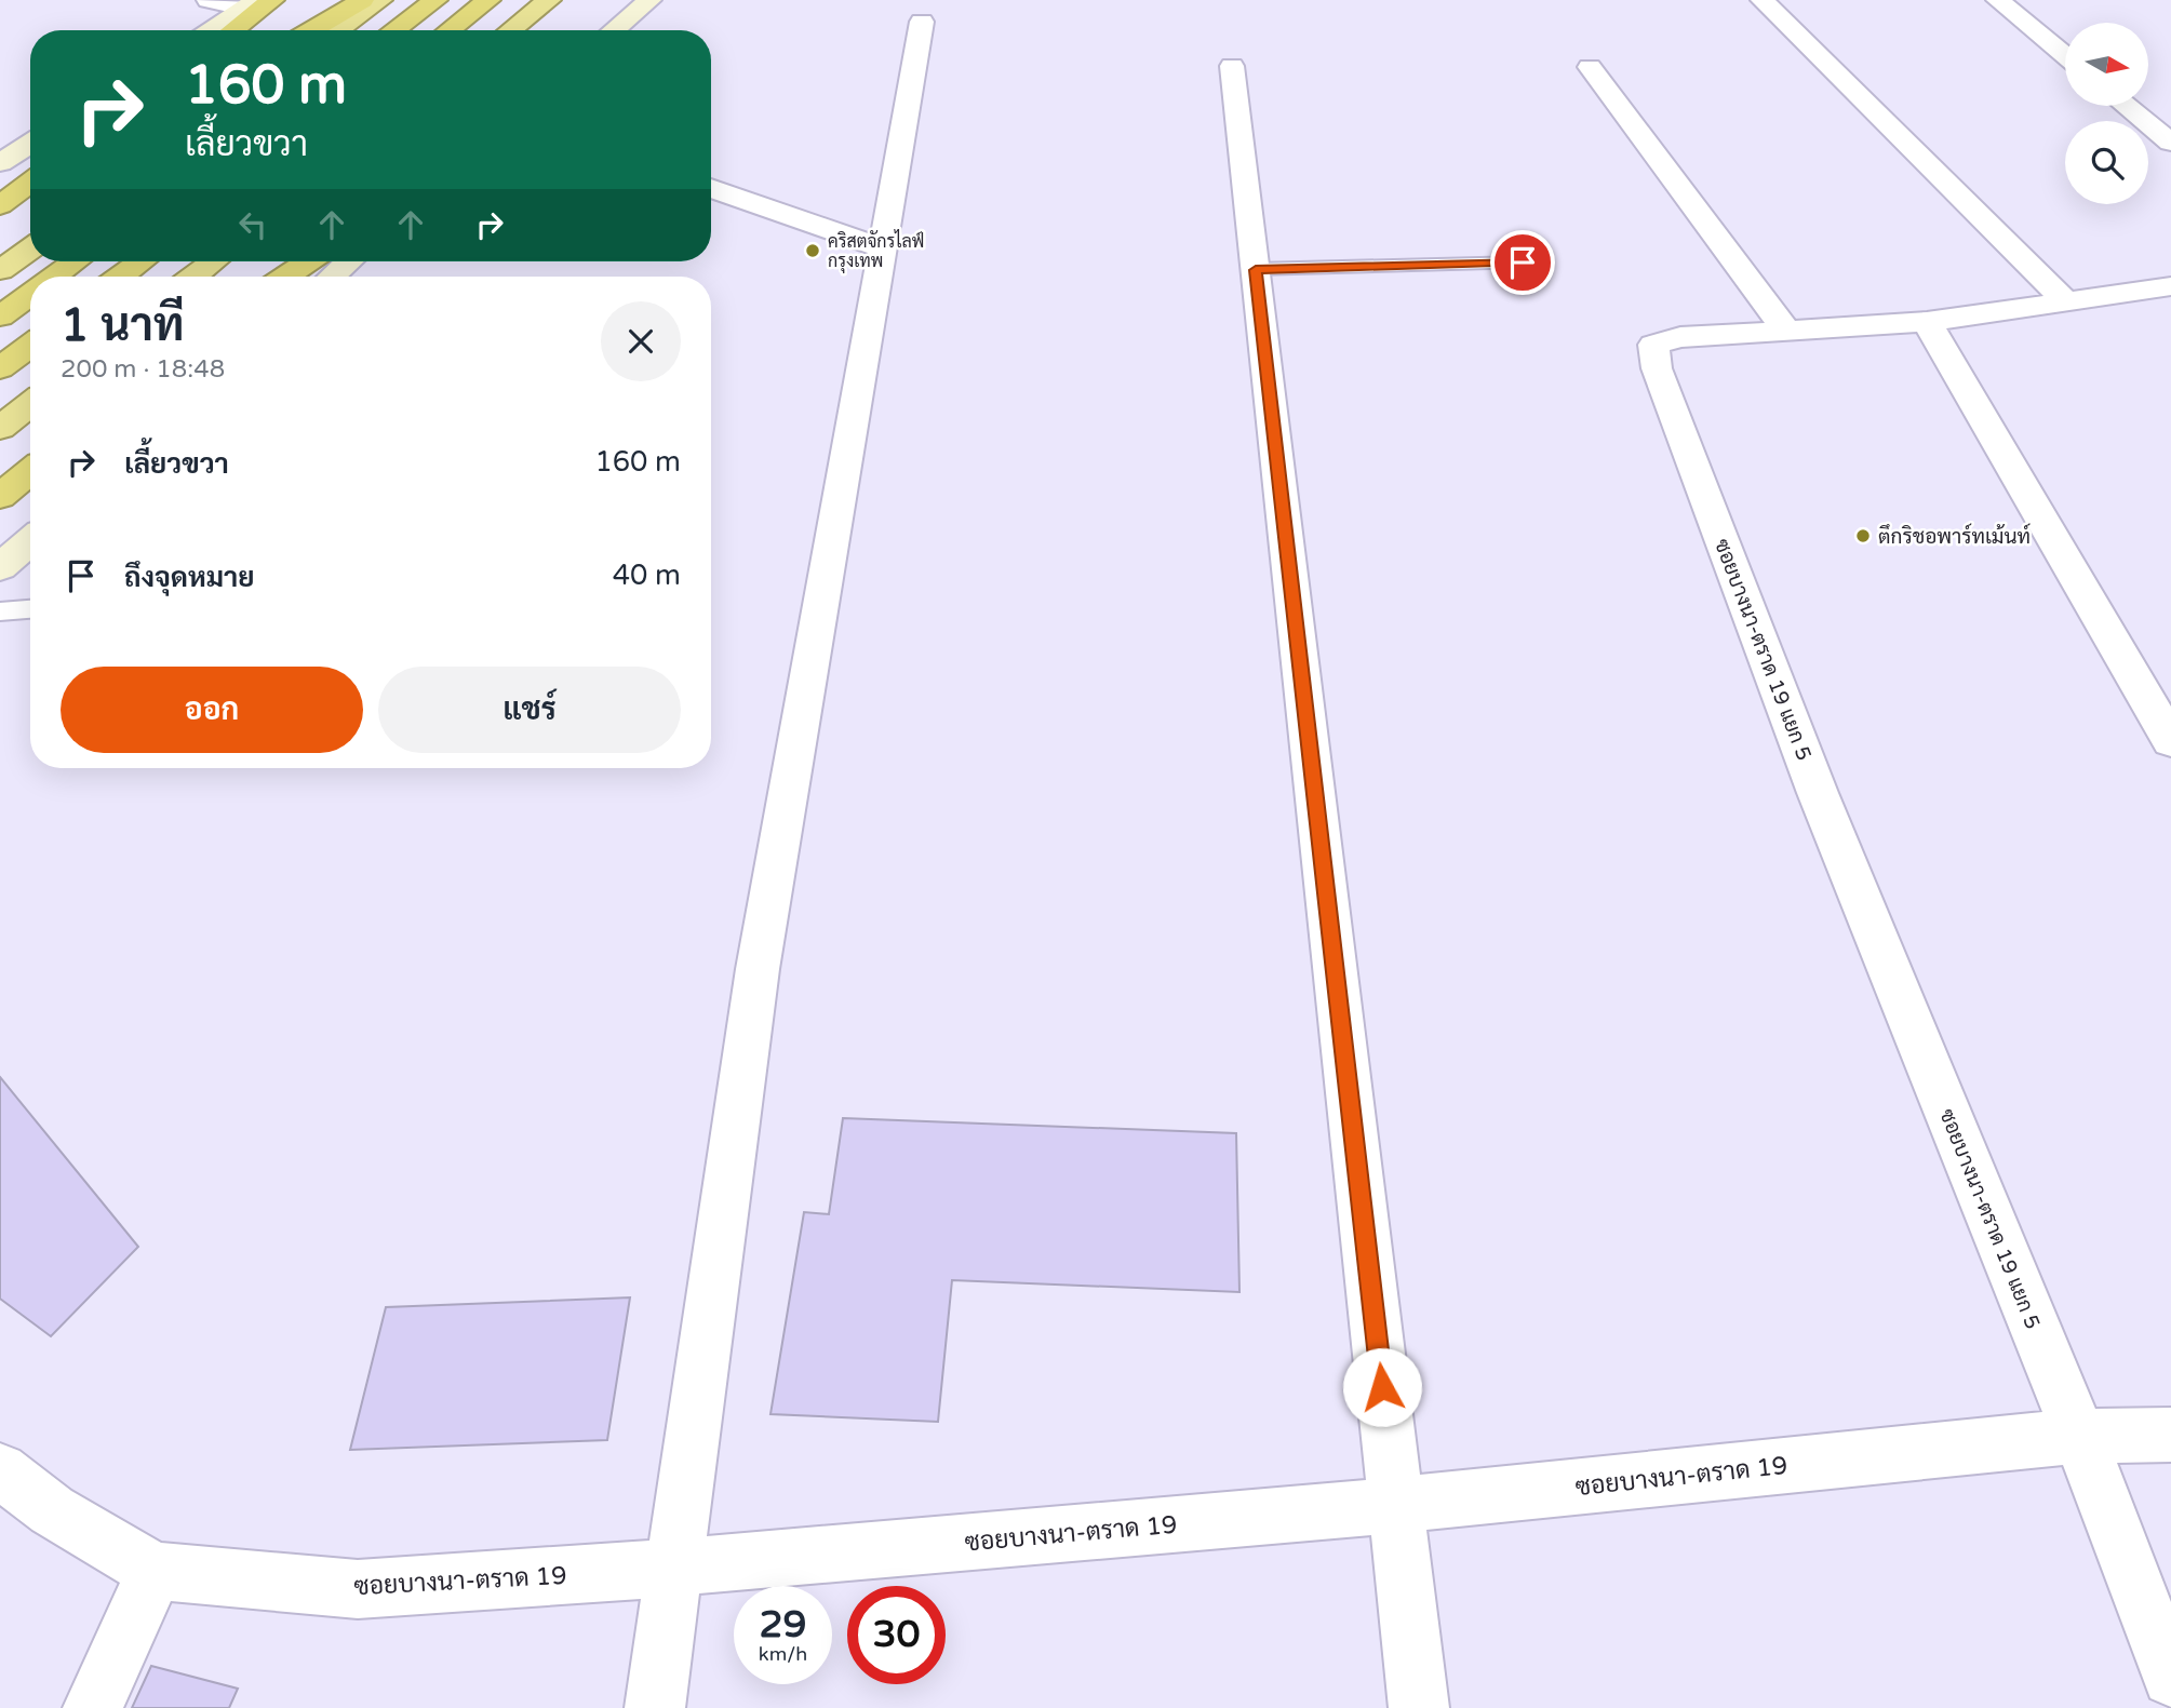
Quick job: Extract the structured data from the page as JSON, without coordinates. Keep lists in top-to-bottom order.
{
  "streets": {
    "street": ["ซอยบางนา-ตราด 19 แยก 5", "ซอยบางนา-ตราด 19"]
  },
  "crossings": [
    ["ซอยบางนา-ตราด 19 แยก 5", "ซอยบางนา-ตราด 19"]
  ],
  "places": ["คริสตจักรไลฟ์ กรุงเทพ", "ตึกริชอพาร์ทเม้นท์"],
  "north": "right",
  "page": {
    "turn": ["160 m", "เลี้ยวขวา"],
    "heading": ["1 นาที", "200 m · 18:48"],
    "list": [
      {
        "name": "เลี้ยวขวา",
        "value": "160 m"
      },
      {
        "name": "ถึงจุดหมาย",
        "value": "40 m"
      }
    ],
    "buttons": ["ออก", "แชร์"],
    "speed": "29 km/h",
    "limit": "30"
  }
}
